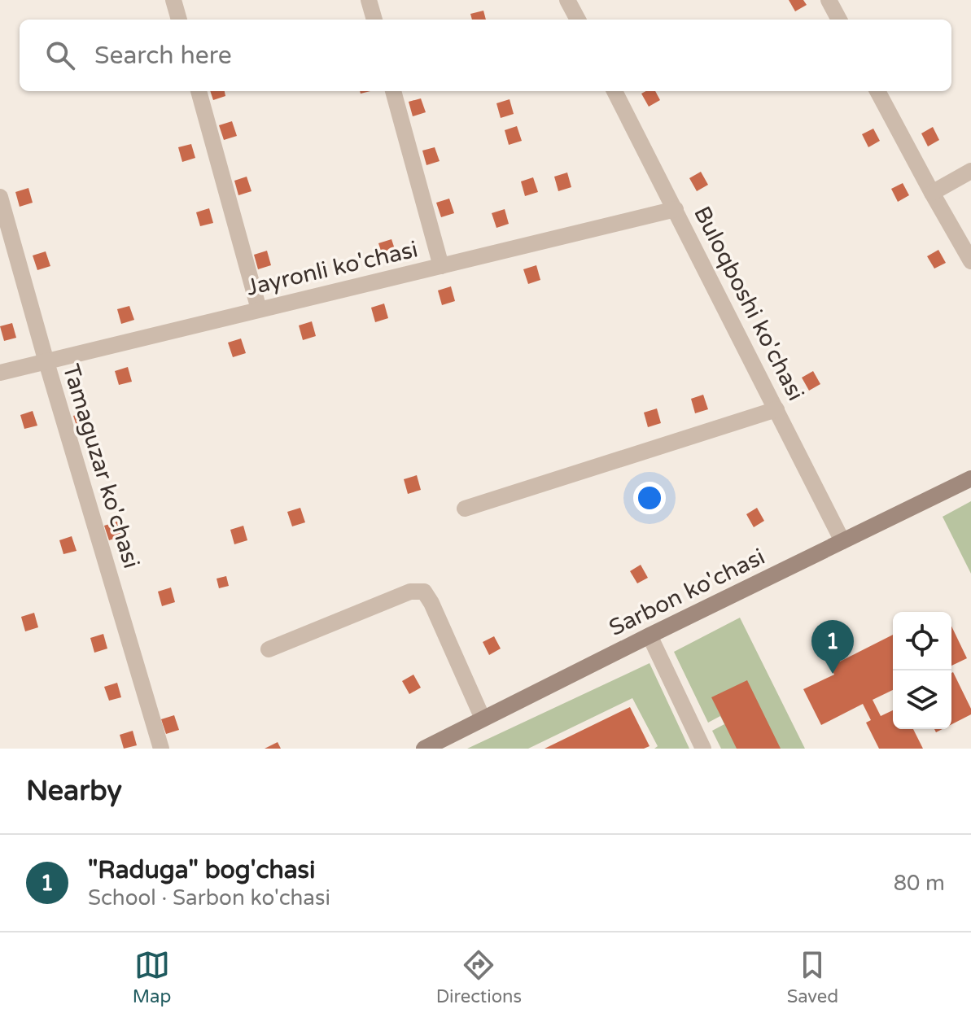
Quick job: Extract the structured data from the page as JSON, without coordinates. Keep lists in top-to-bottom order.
{
  "streets": {
    "street": [
      "Jayronli ko'chasi",
      "Buloqboshi ko'chasi",
      "Tamaguzar ko'chasi",
      "Sarbon ko'chasi"
    ]
  },
  "crossings": [
    ["Jayronli ko'chasi", "Buloqboshi ko'chasi"],
    ["Jayronli ko'chasi", "Tamaguzar ko'chasi"],
    ["Buloqboshi ko'chasi", "Sarbon ko'chasi"]
  ],
  "page": {
    "search": "Search here",
    "pins": "1",
    "heading": "Nearby",
    "list": [
      {
        "mark": "1",
        "name": "\"Raduga\" bog'chasi",
        "note": "School · Sarbon ko'chasi",
        "value": "80 m"
      }
    ],
    "nav": ["Map", "Directions", "Saved"]
  }
}
